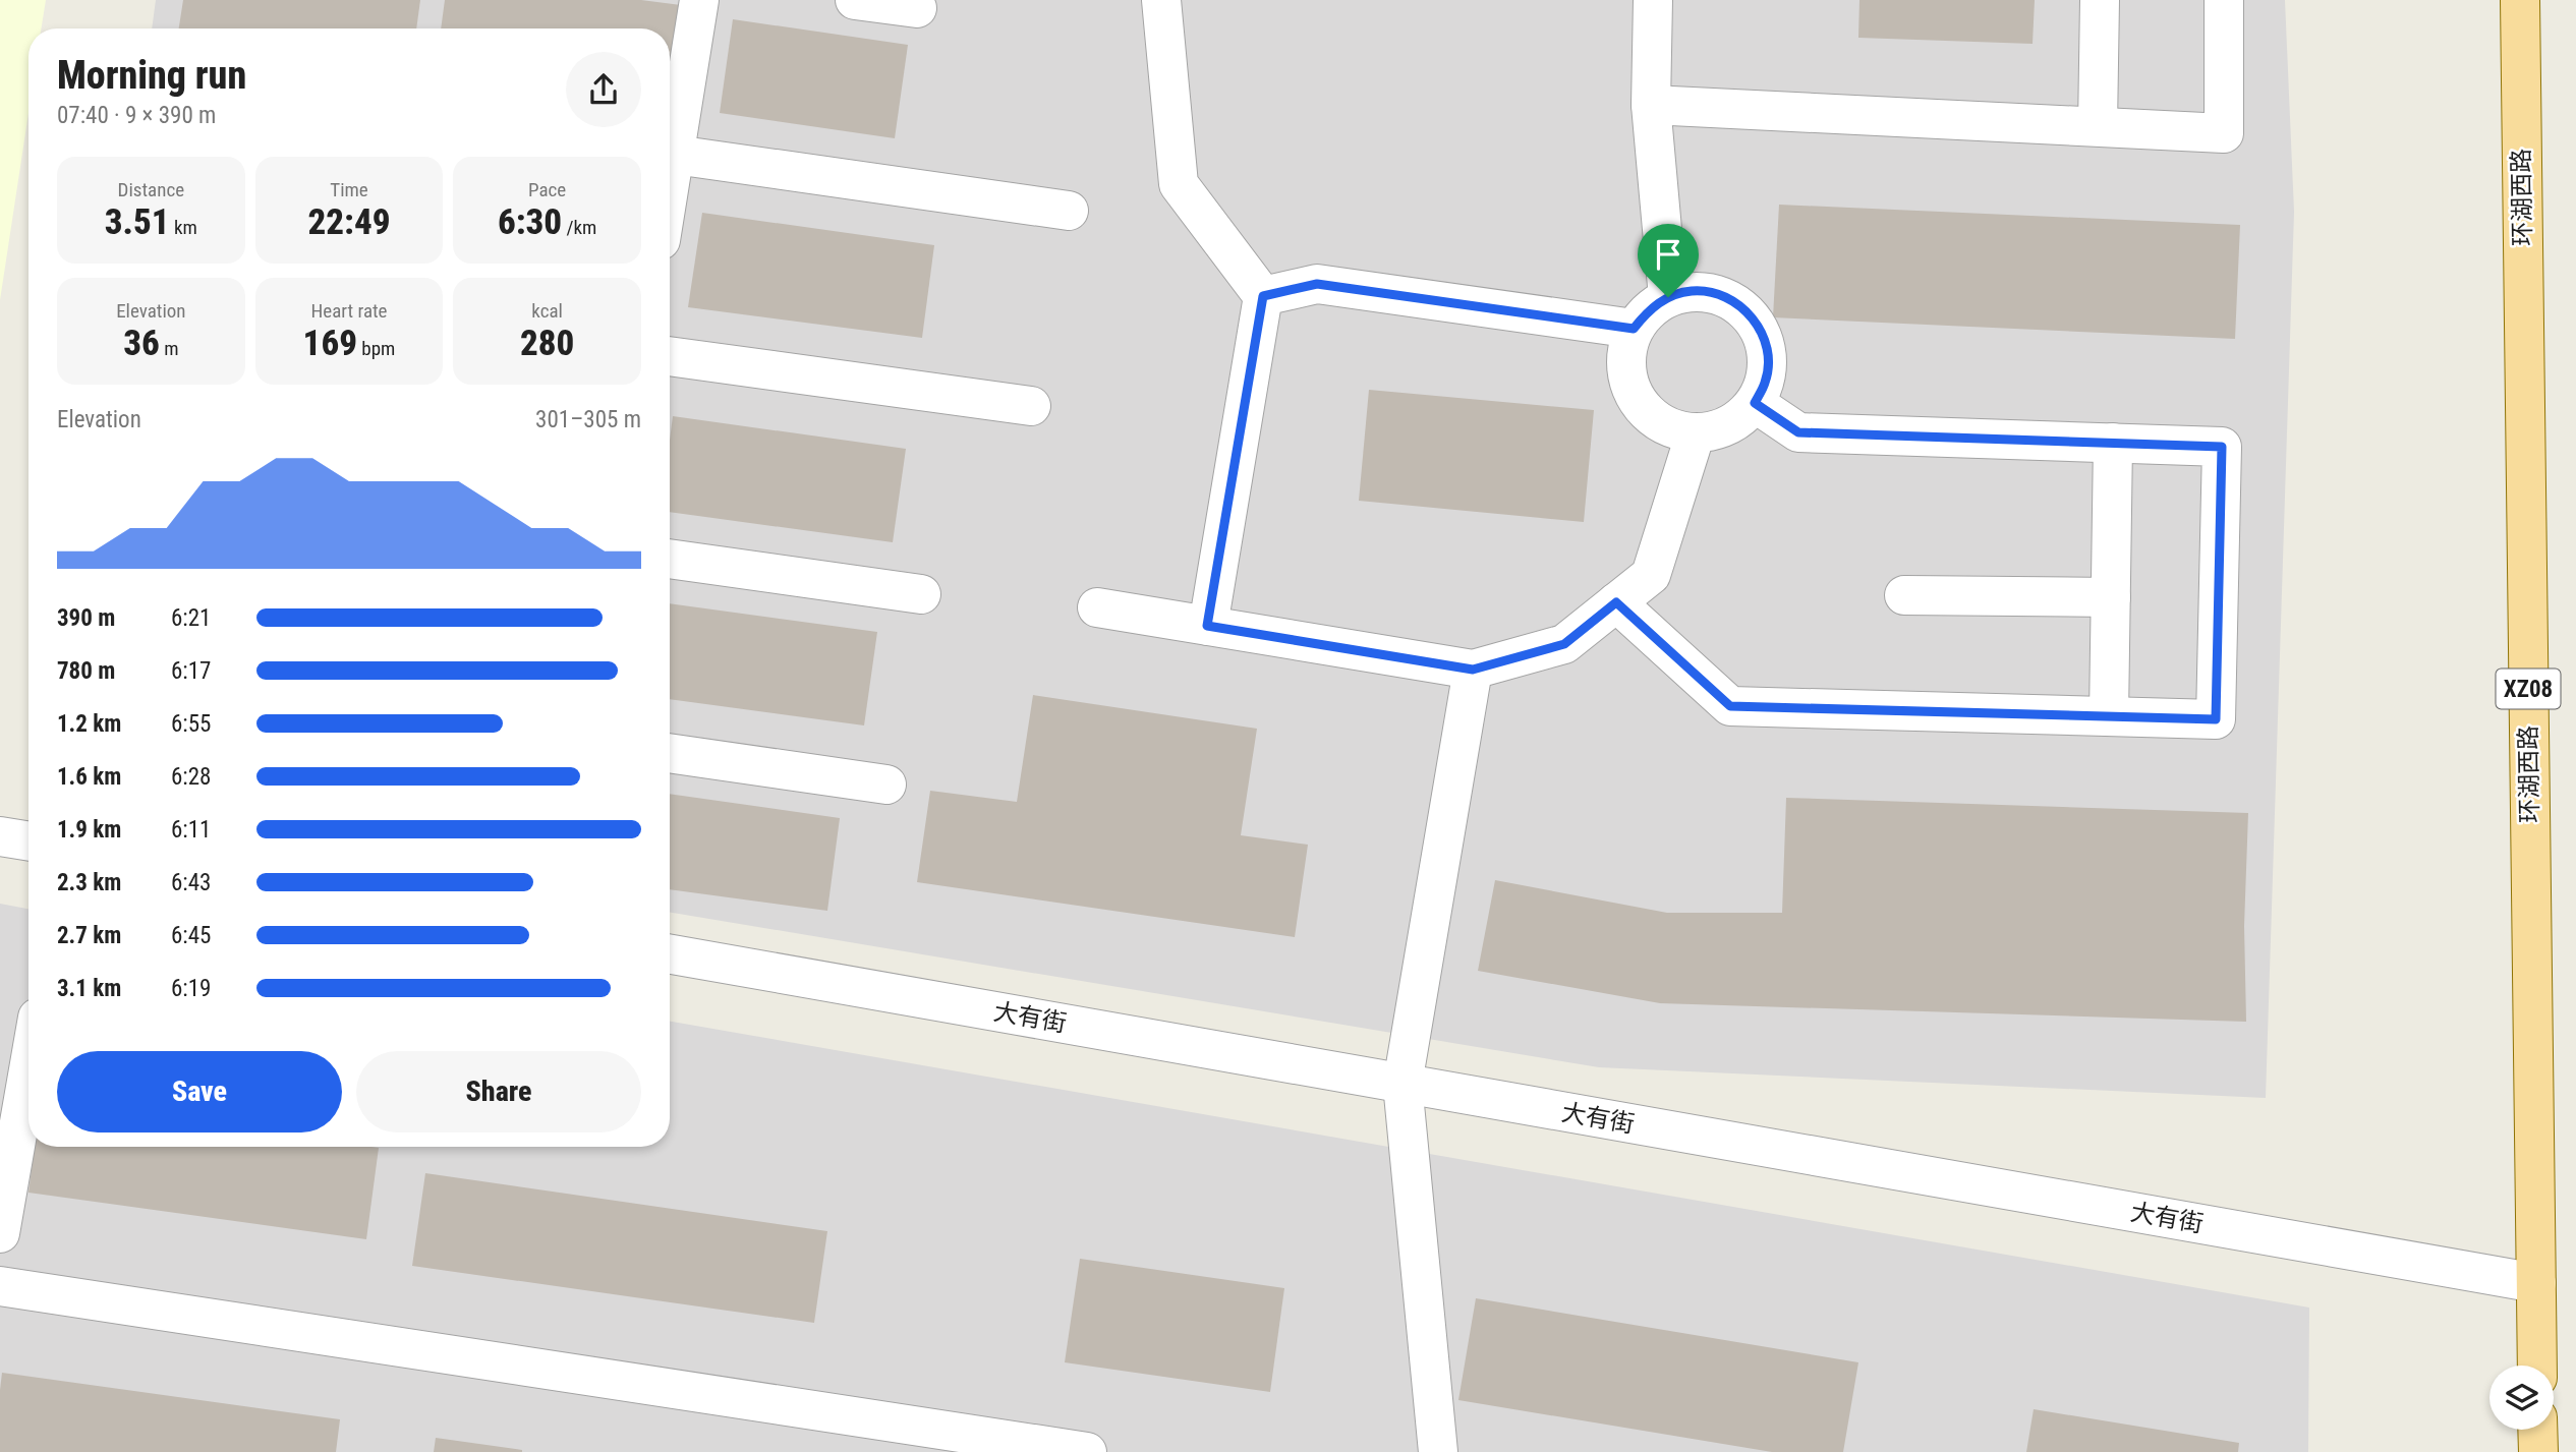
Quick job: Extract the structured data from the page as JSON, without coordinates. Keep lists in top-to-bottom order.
{
  "streets": {
    "main road": ["环湖西路", "XZ08"],
    "street": ["大有街"]
  },
  "crossings": [
    ["环湖西路", "大有街"]
  ],
  "page": {
    "heading": ["Morning run", "07:40 · 9 × 390 m"],
    "stats": [
      ["Distance", "3.51 km"],
      ["Time", "22:49"],
      ["Pace", "6:30 /km"],
      ["Elevation", "36 m"],
      ["Heart rate", "169 bpm"],
      ["kcal", "280"]
    ],
    "chart": ["Elevation", "301–305 m"],
    "list": [
      {
        "name": "390 m",
        "note": "6:21"
      },
      {
        "name": "780 m",
        "note": "6:17"
      },
      {
        "name": "1.2 km",
        "note": "6:55"
      },
      {
        "name": "1.6 km",
        "note": "6:28"
      },
      {
        "name": "1.9 km",
        "note": "6:11"
      },
      {
        "name": "2.3 km",
        "note": "6:43"
      },
      {
        "name": "2.7 km",
        "note": "6:45"
      },
      {
        "name": "3.1 km",
        "note": "6:19"
      }
    ],
    "buttons": ["Save", "Share"]
  }
}
